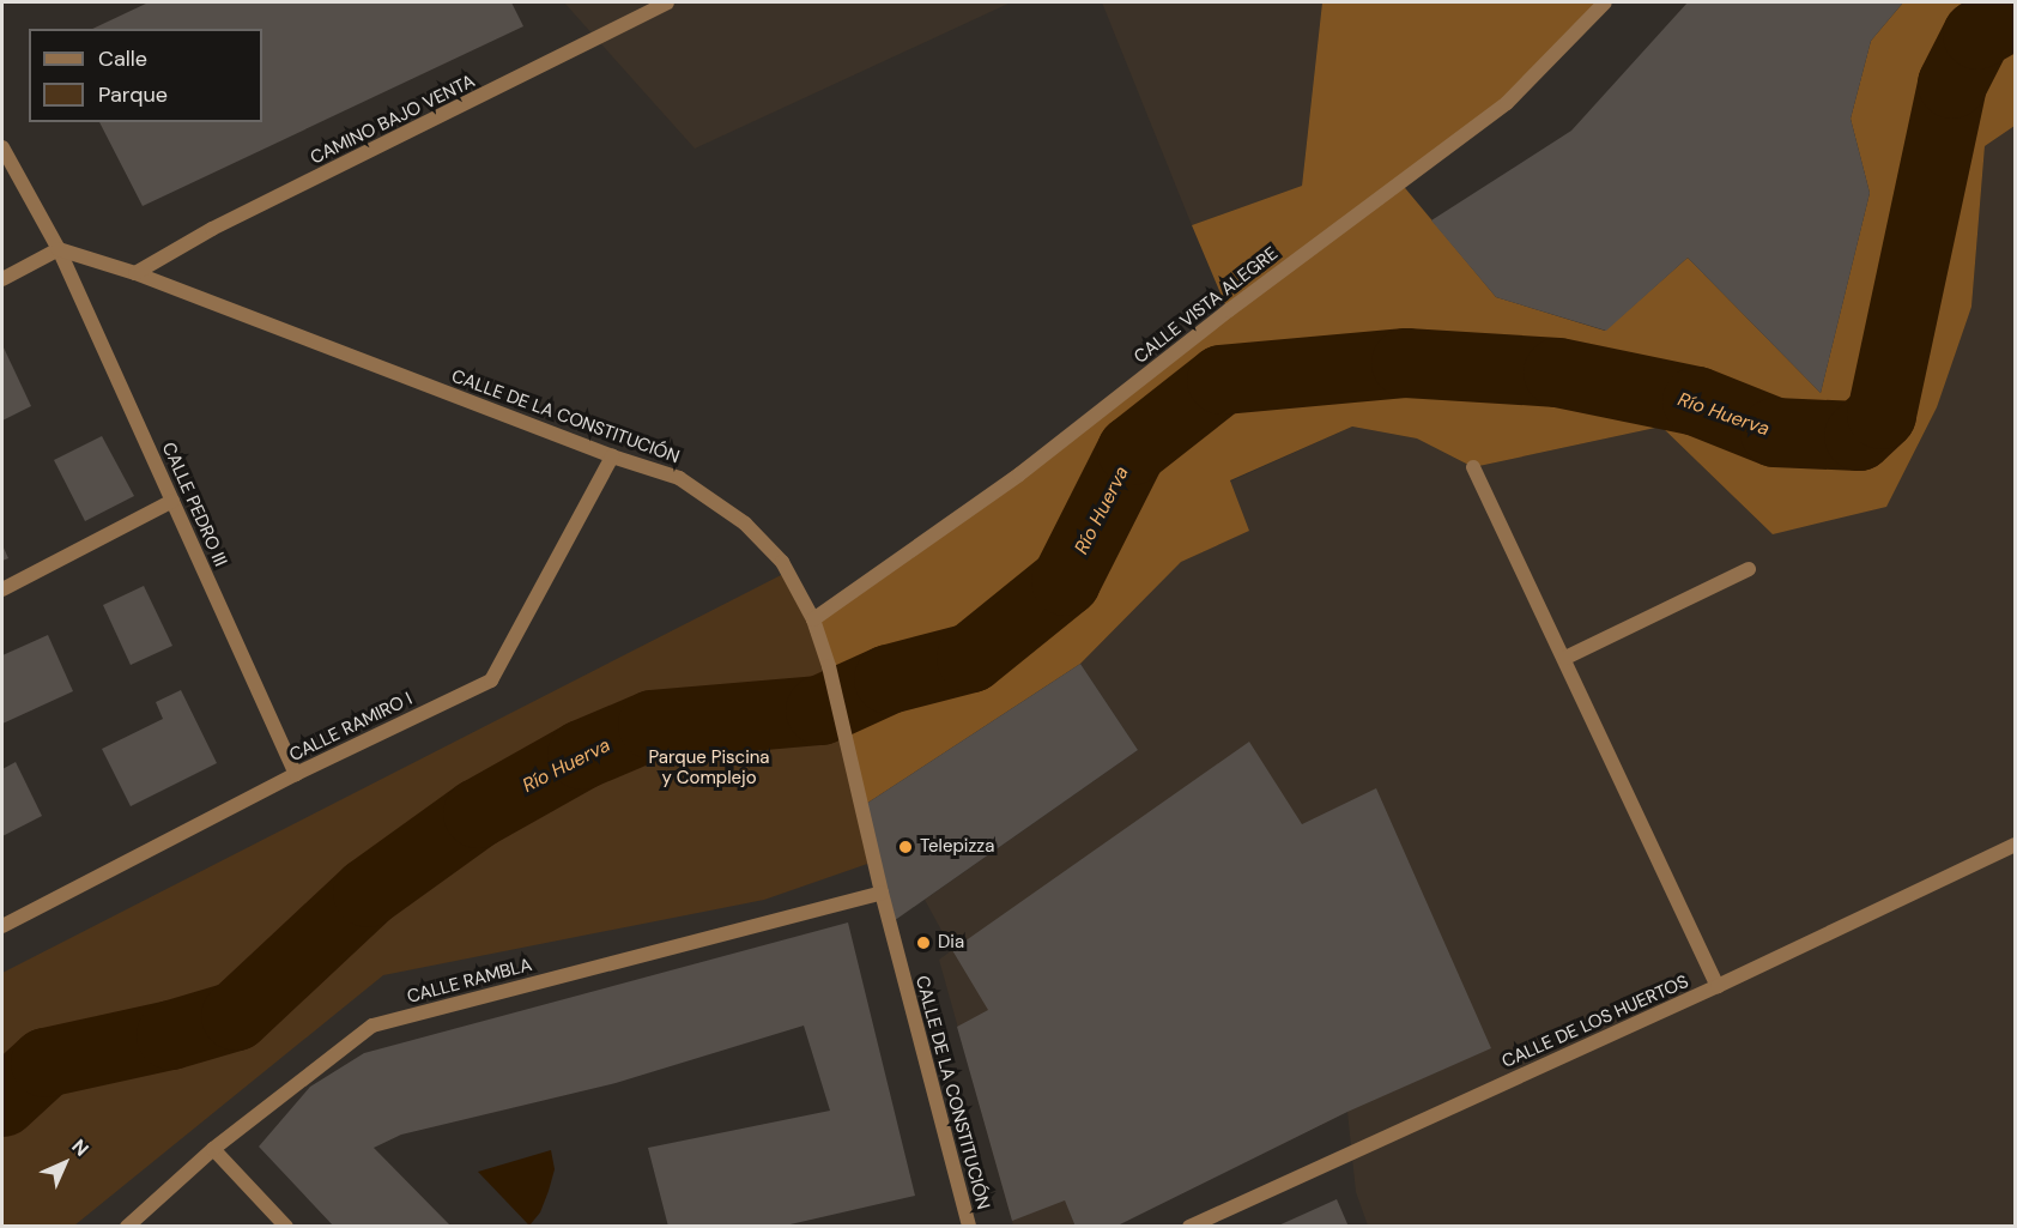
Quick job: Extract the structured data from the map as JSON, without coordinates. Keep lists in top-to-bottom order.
{
  "streets": {
    "street": [
      "CAMINO BAJO VENTA",
      "CALLE VISTA ALEGRE",
      "CALLE DE LA CONSTITUCIÓN",
      "CALLE PEDRO III",
      "CALLE RAMIRO I",
      "CALLE RAMBLA",
      "CALLE DE LOS HUERTOS"
    ]
  },
  "crossings": [
    ["CAMINO BAJO VENTA", "CALLE DE LA CONSTITUCIÓN"],
    ["CALLE VISTA ALEGRE", "CALLE DE LA CONSTITUCIÓN"],
    ["CALLE DE LA CONSTITUCIÓN", "CALLE PEDRO III"],
    ["CALLE DE LA CONSTITUCIÓN", "CALLE RAMIRO I"],
    ["CALLE DE LA CONSTITUCIÓN", "CALLE RAMBLA"],
    ["CALLE PEDRO III", "CALLE RAMIRO I"]
  ],
  "water": ["Río Huerva"],
  "parks": ["Parque Piscina y Complejo"],
  "places": ["Telepizza", "Dia"],
  "legend": ["Calle", "Parque"],
  "north": "top right"
}
